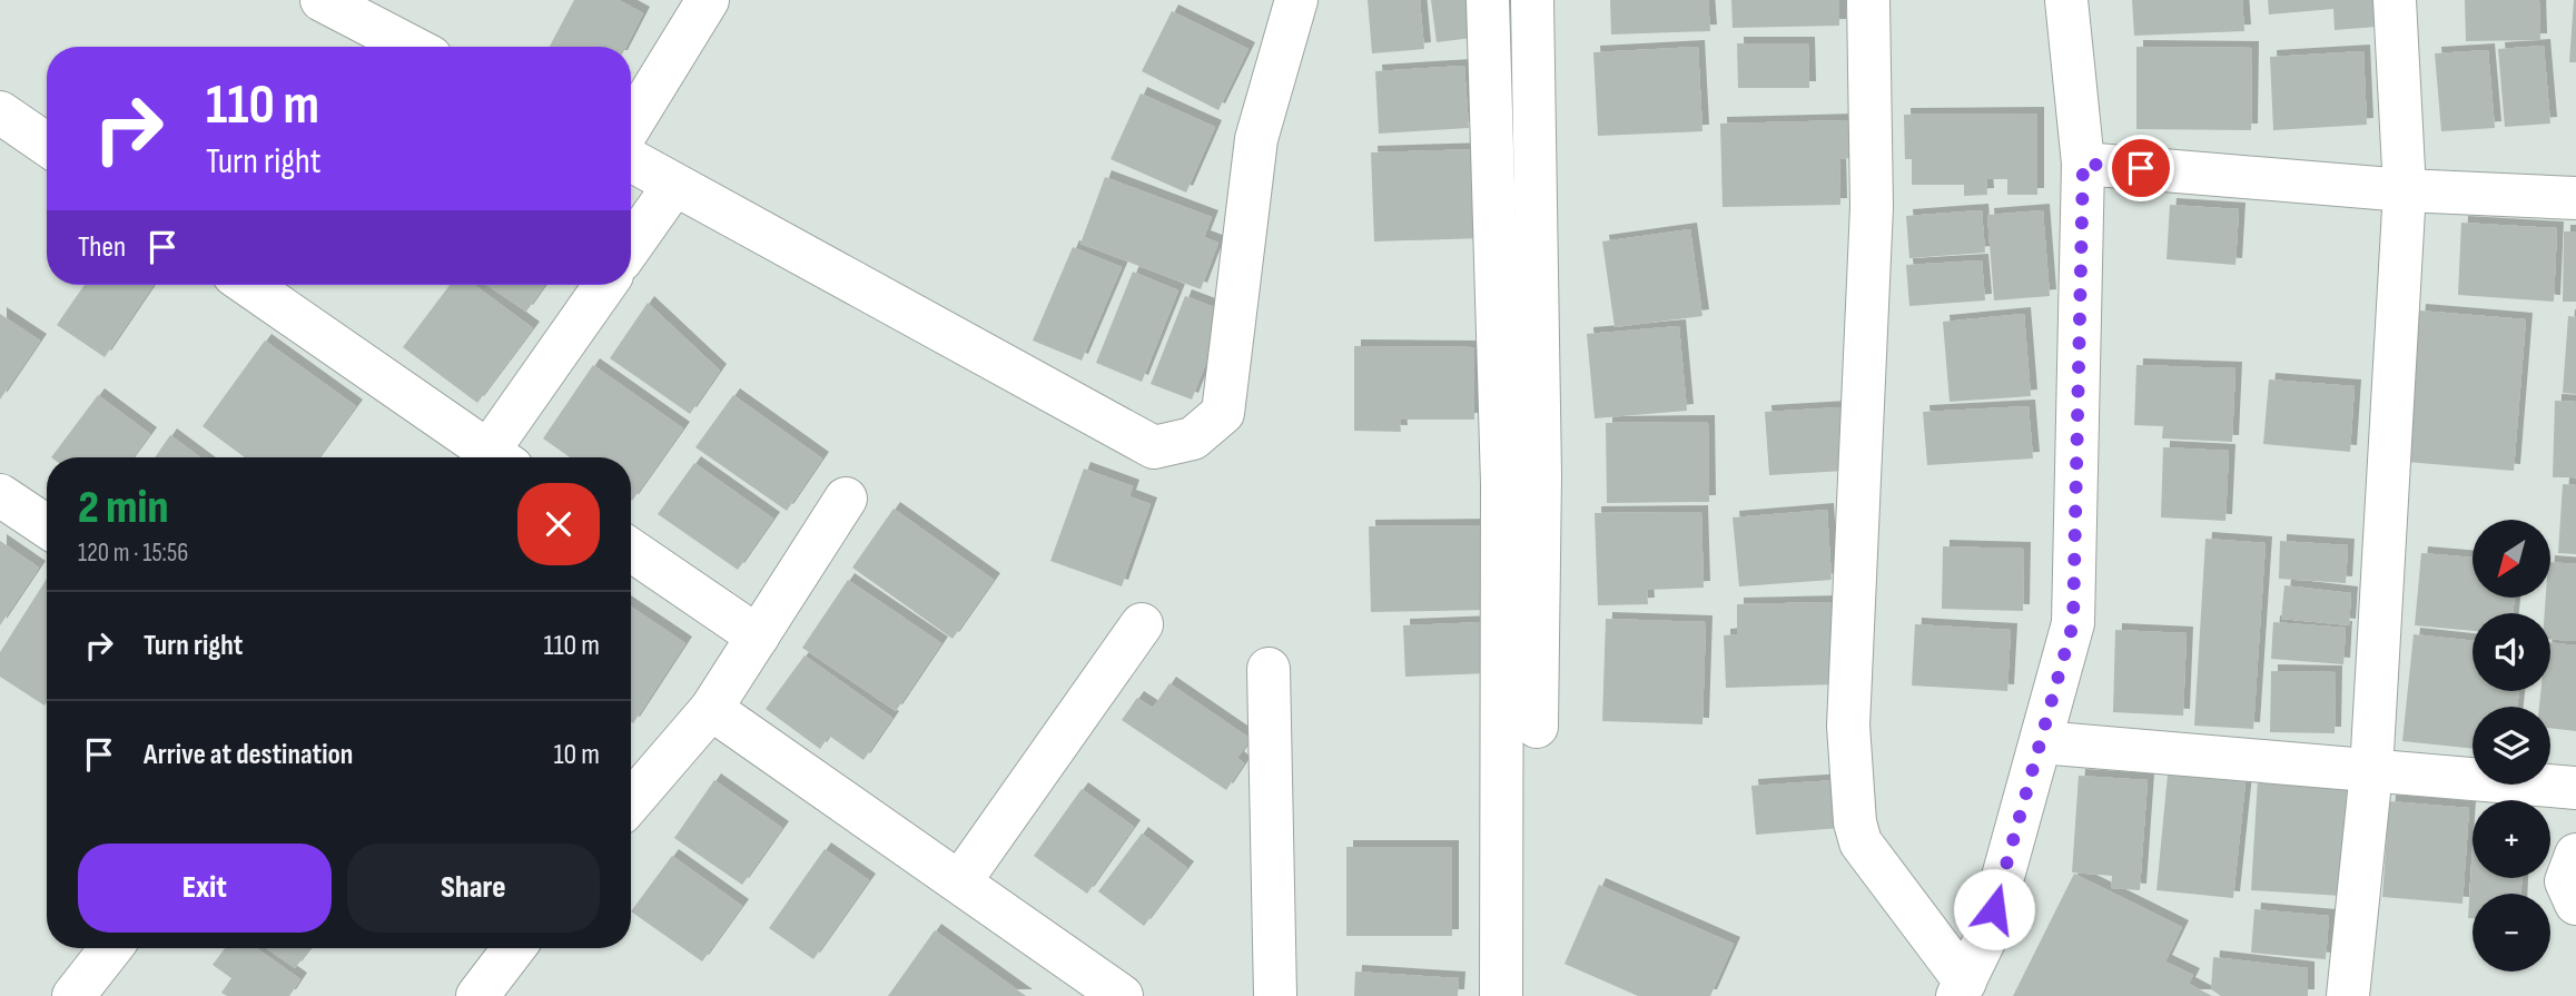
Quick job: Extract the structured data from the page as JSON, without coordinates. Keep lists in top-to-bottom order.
{
  "north": "bottom left",
  "page": {
    "turn": ["110 m", "Turn right"],
    "then": "Then",
    "heading": ["2 min", "120 m · 15:56"],
    "map_buttons": ["+", "−"],
    "list": [
      {
        "name": "Turn right",
        "value": "110 m"
      },
      {
        "name": "Arrive at destination",
        "value": "10 m"
      }
    ],
    "buttons": ["Exit", "Share"]
  }
}
